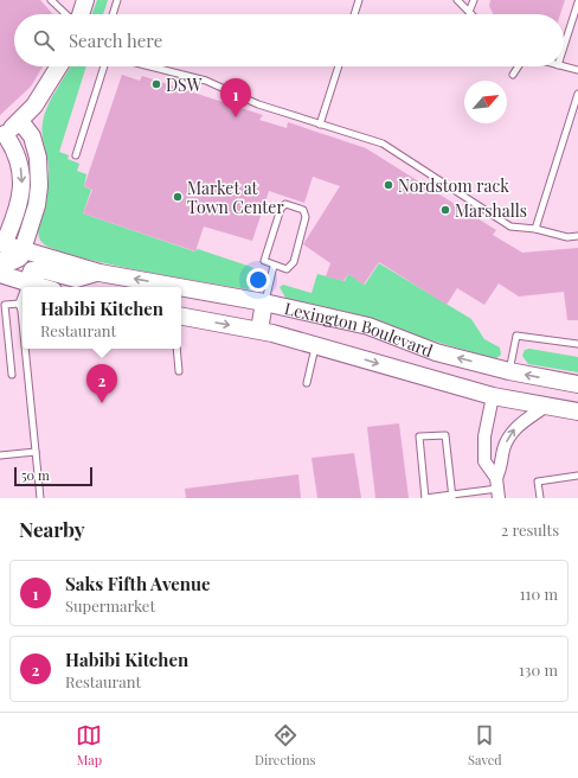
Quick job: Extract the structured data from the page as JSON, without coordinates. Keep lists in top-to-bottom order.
{
  "streets": {
    "main road": ["Lexington Boulevard"]
  },
  "places": [
    "DSW",
    "Nordstom rack",
    "Market at Town Center",
    "Marshalls"
  ],
  "scale_bar": "50 m",
  "north": "top right",
  "page": {
    "search": "Search here",
    "pins": ["1", "2"],
    "popup": ["Habibi Kitchen", "Restaurant"],
    "scale": "50 m",
    "heading": ["Nearby", "2 results"],
    "list": [
      {
        "mark": "1",
        "name": "Saks Fifth Avenue",
        "note": "Supermarket",
        "value": "110 m"
      },
      {
        "mark": "2",
        "name": "Habibi Kitchen",
        "note": "Restaurant",
        "value": "130 m"
      }
    ],
    "nav": ["Map", "Directions", "Saved"]
  }
}
